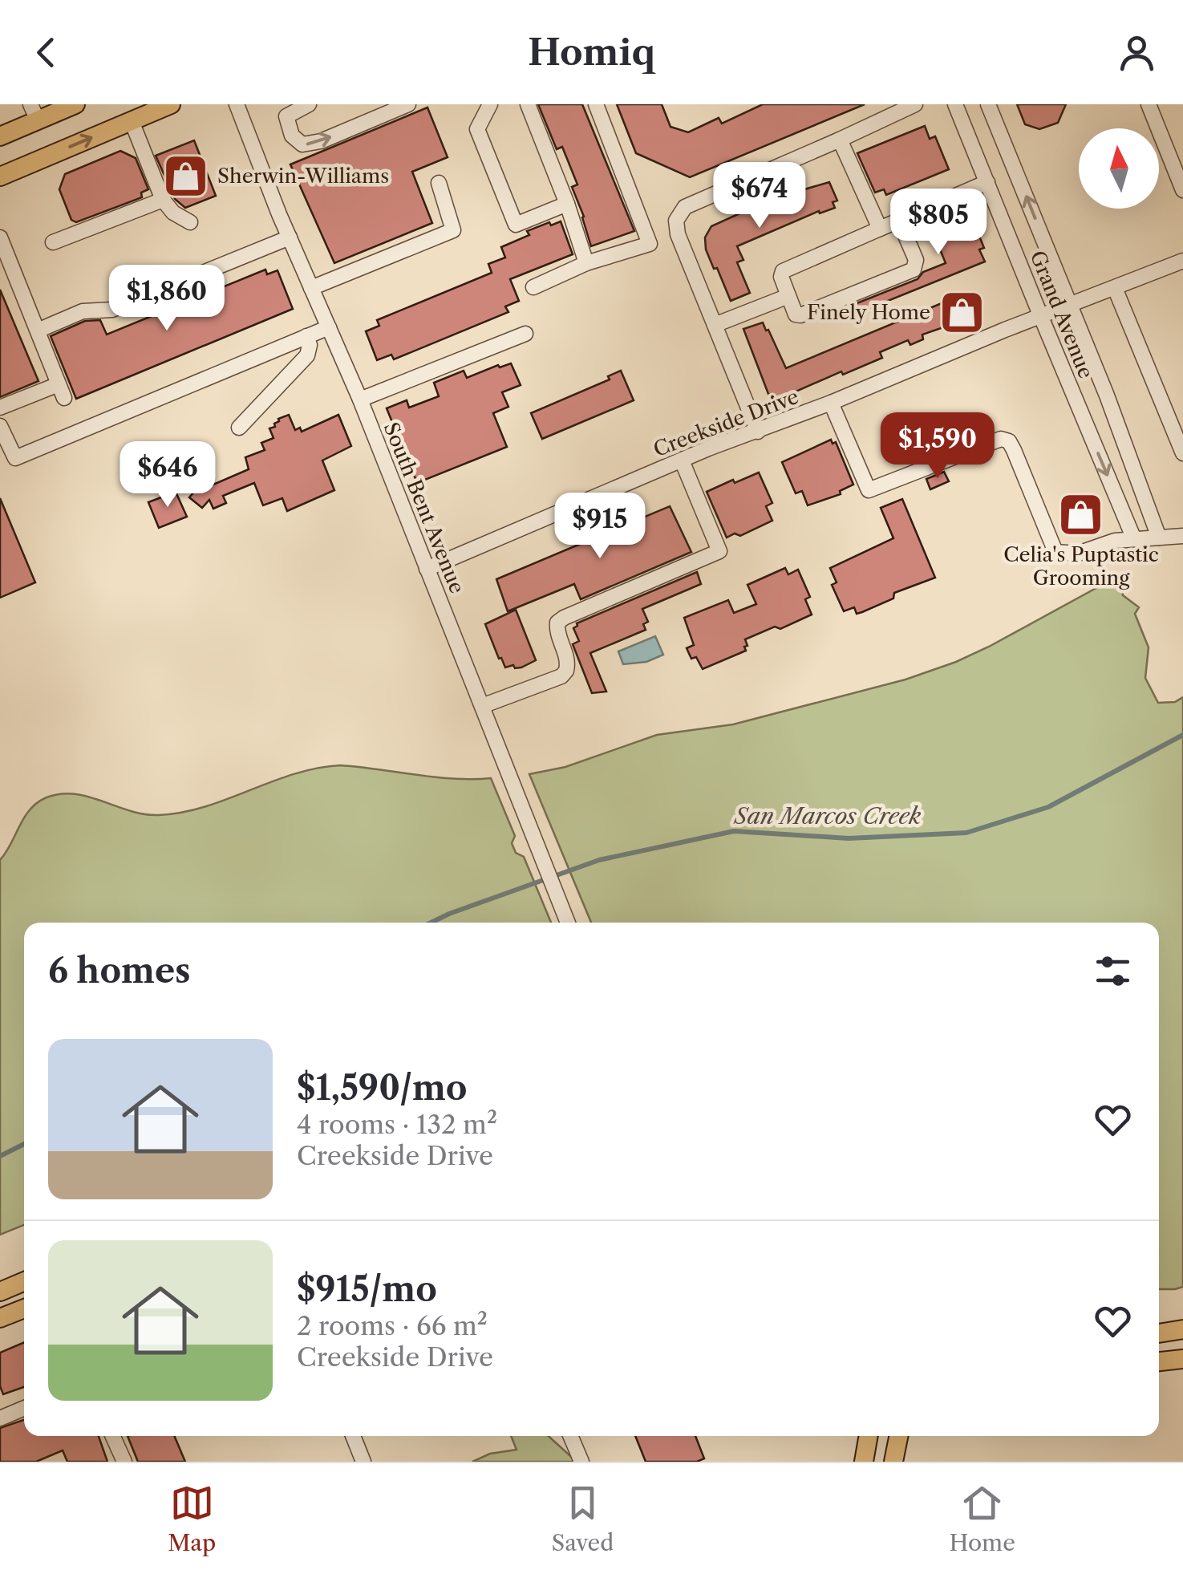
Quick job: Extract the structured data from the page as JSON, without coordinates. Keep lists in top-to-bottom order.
{
  "streets": {
    "street": ["Grand Avenue", "Creekside Drive", "South Bent Avenue"]
  },
  "crossings": [
    ["Grand Avenue", "Creekside Drive"],
    ["Creekside Drive", "South Bent Avenue"]
  ],
  "water": ["San Marcos Creek"],
  "places": {
    "shop": ["Sherwin-Williams", "Finely Home", "Celia's Puptastic Grooming"]
  },
  "north": "top",
  "page": {
    "header": "Homiq",
    "price": [
      "$674",
      "$805",
      "$1,860",
      "$1,590",
      "$646",
      "$915"
    ],
    "heading": "6 homes",
    "list": [
      {
        "name": "$1,590/mo",
        "note": "4 rooms · 132 m² · Creekside Drive"
      },
      {
        "name": "$915/mo",
        "note": "2 rooms · 66 m² · Creekside Drive"
      }
    ],
    "tabs": ["Map", "Saved", "Home"]
  }
}
